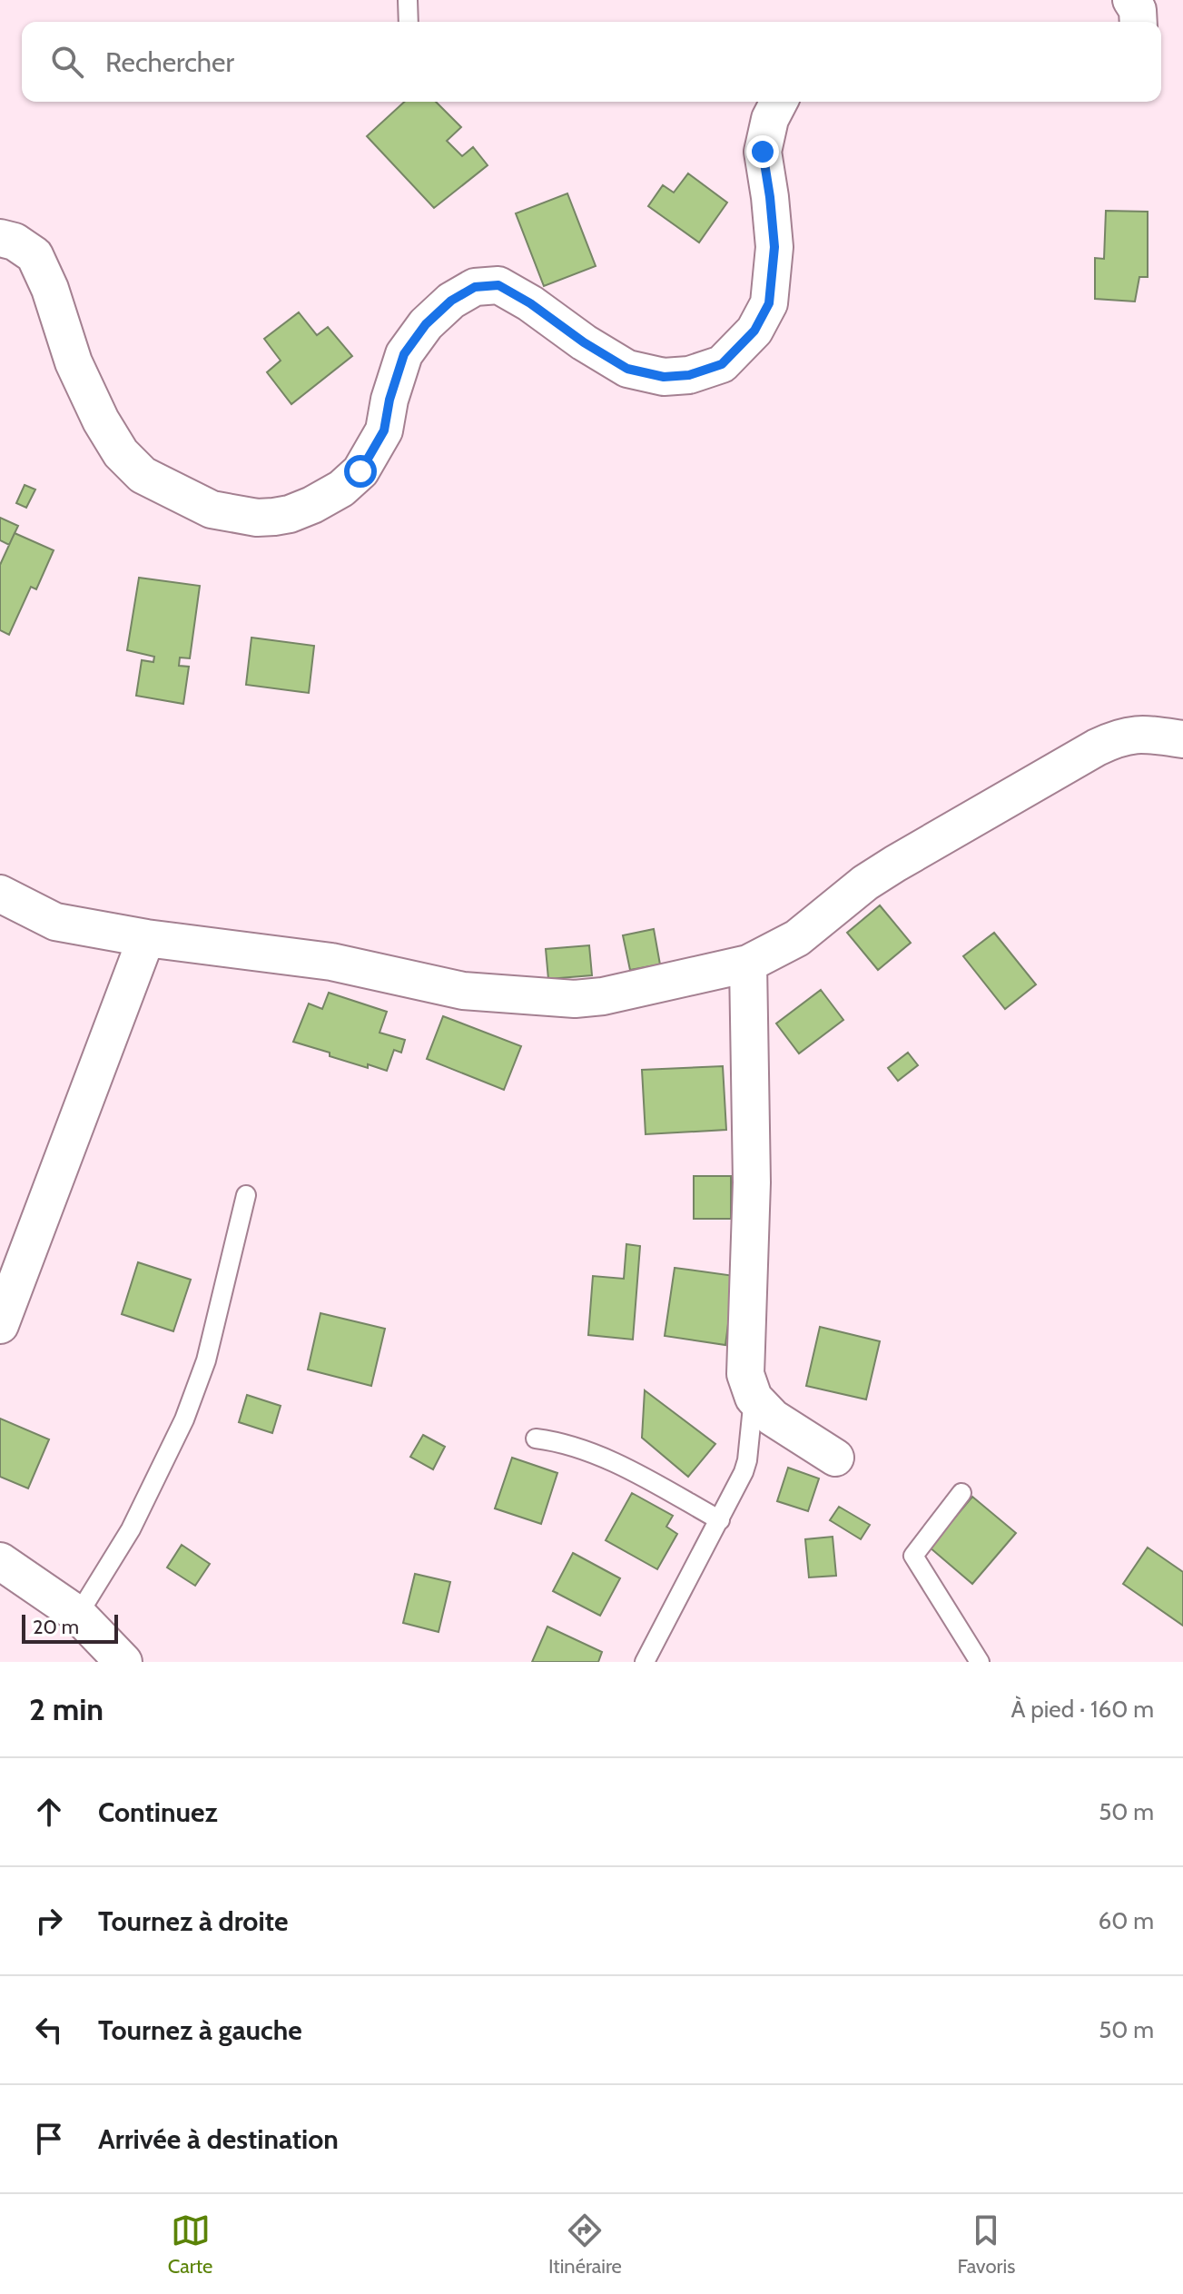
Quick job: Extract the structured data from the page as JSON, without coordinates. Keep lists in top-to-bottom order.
{
  "scale_bar": "20 m",
  "page": {
    "search": "Rechercher",
    "scale": "20 m",
    "heading": ["2 min", "À pied · 160 m"],
    "list": [
      ["Continuez", "50 m"],
      ["Tournez à droite", "60 m"],
      ["Tournez à gauche", "50 m"],
      "Arrivée à destination"
    ],
    "nav": ["Carte", "Itinéraire", "Favoris"]
  }
}
